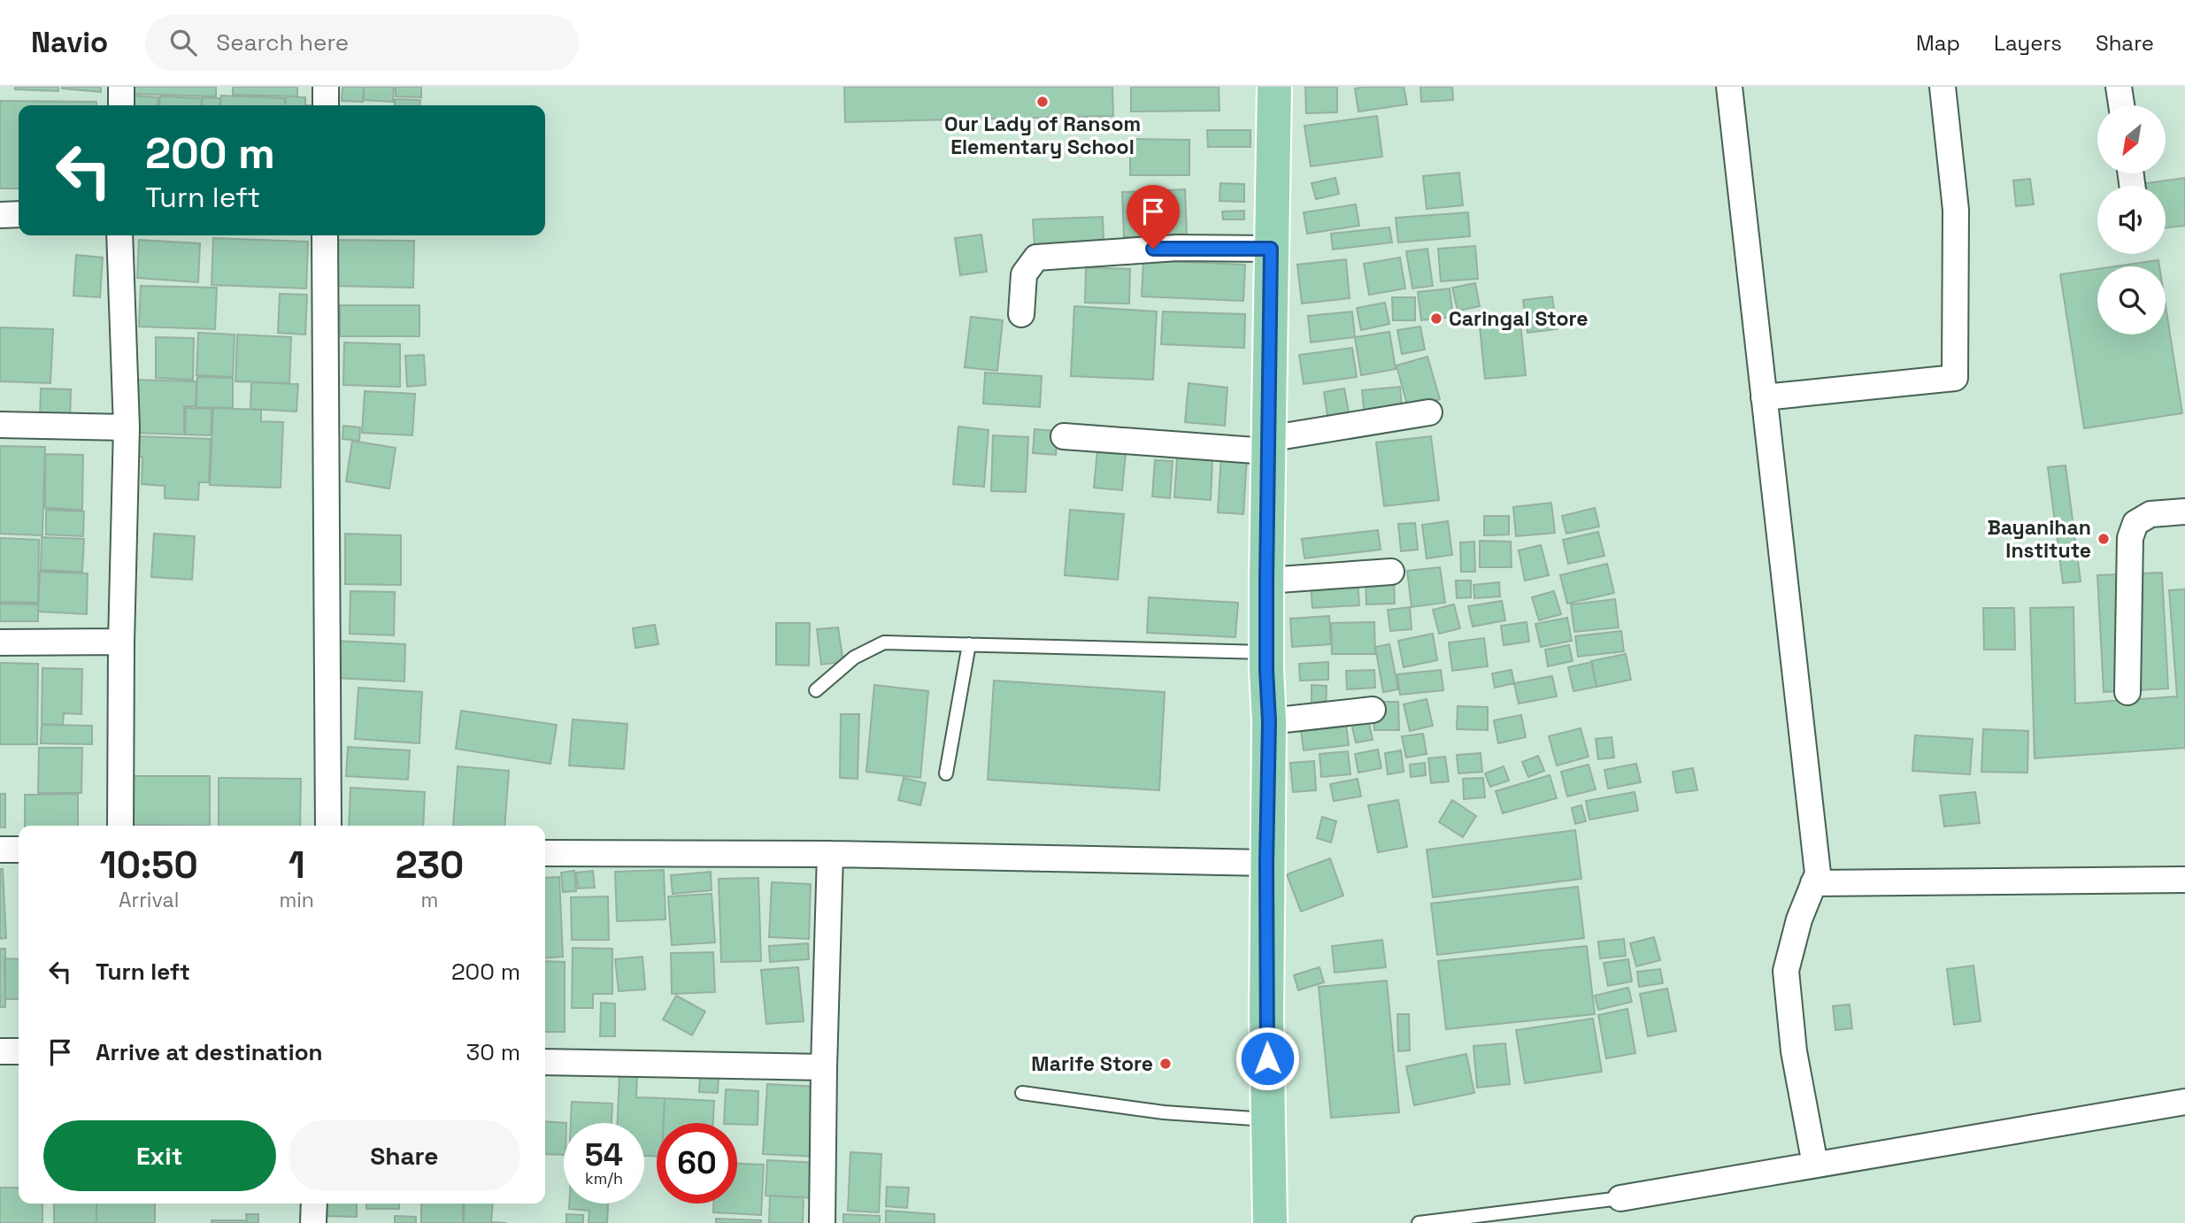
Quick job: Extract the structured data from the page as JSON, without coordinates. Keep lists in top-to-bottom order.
{
  "places": [
    "Our Lady of Ransom Elementary School",
    "Caringal Store",
    "Bayanihan Institute",
    "Marife Store"
  ],
  "north": "bottom left",
  "page": {
    "header": "Navio",
    "search": "Search here",
    "nav": ["Map", "Layers", "Share"],
    "turn": ["200 m", "Turn left"],
    "eta": [
      "10:50",
      "Arrival",
      "1",
      "min",
      "230",
      "m"
    ],
    "list": [
      {
        "name": "Turn left",
        "value": "200 m"
      },
      {
        "name": "Arrive at destination",
        "value": "30 m"
      }
    ],
    "buttons": ["Exit", "Share"],
    "speed": "54 km/h",
    "limit": "60"
  }
}
